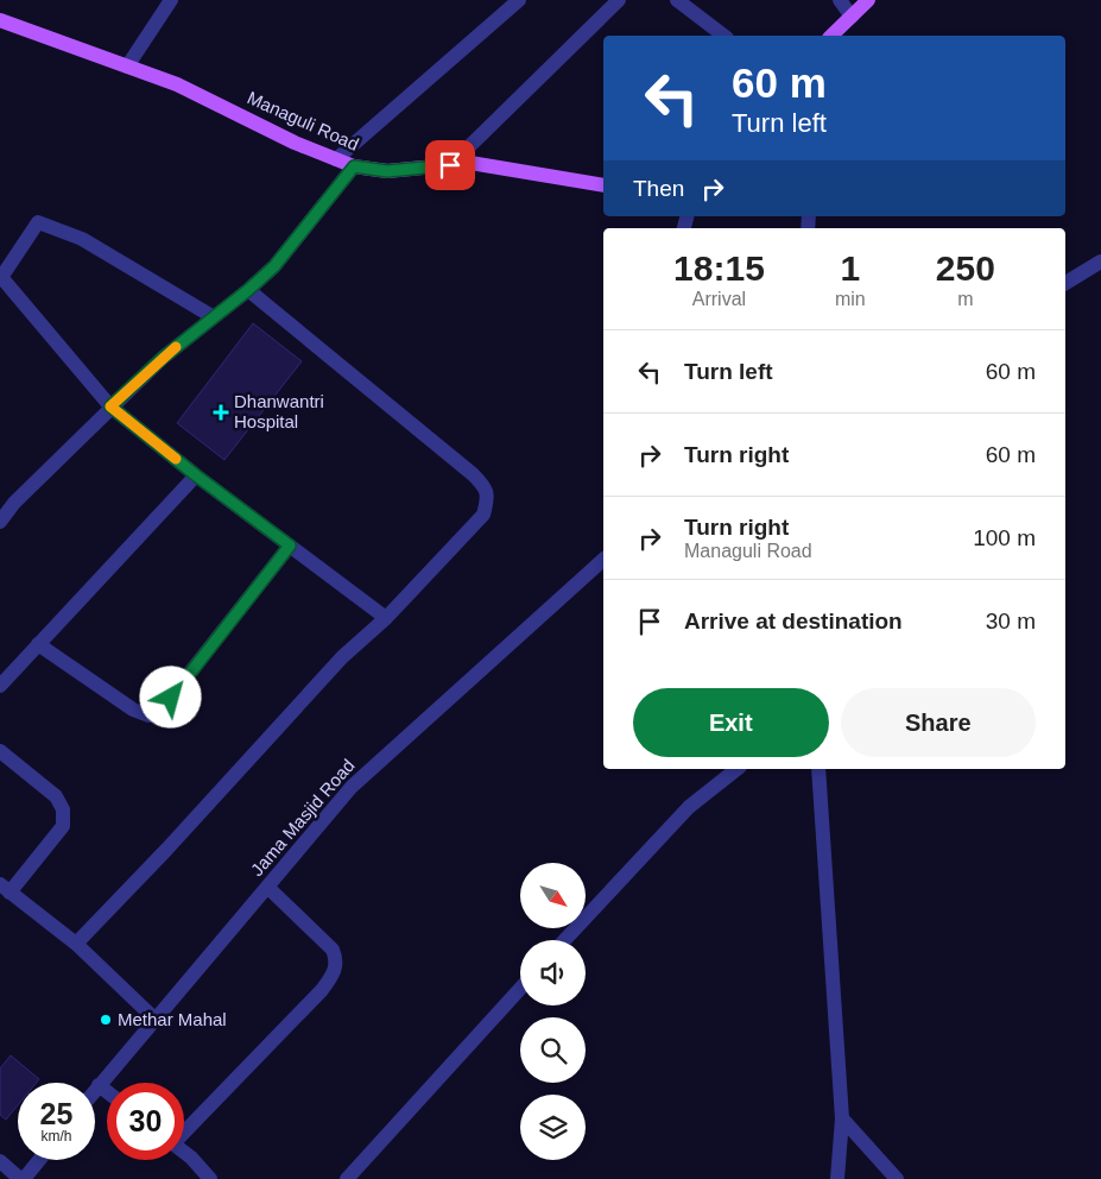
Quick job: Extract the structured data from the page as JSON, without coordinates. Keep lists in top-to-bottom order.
{
  "streets": {
    "main road": ["Managuli Road"],
    "street": ["Jama Masjid Road"]
  },
  "places": {
    "health": ["Dhanwantri Hospital"],
    "other": ["Methar Mahal"]
  },
  "north": "bottom right",
  "page": {
    "turn": ["60 m", "Turn left"],
    "then": "Then",
    "eta": [
      "18:15",
      "Arrival",
      "1",
      "min",
      "250",
      "m"
    ],
    "list": [
      {
        "name": "Turn left",
        "value": "60 m"
      },
      {
        "name": "Turn right",
        "value": "60 m"
      },
      {
        "name": "Turn right",
        "note": "Managuli Road",
        "value": "100 m"
      },
      {
        "name": "Arrive at destination",
        "value": "30 m"
      }
    ],
    "buttons": ["Exit", "Share"],
    "speed": "25 km/h",
    "limit": "30"
  }
}
